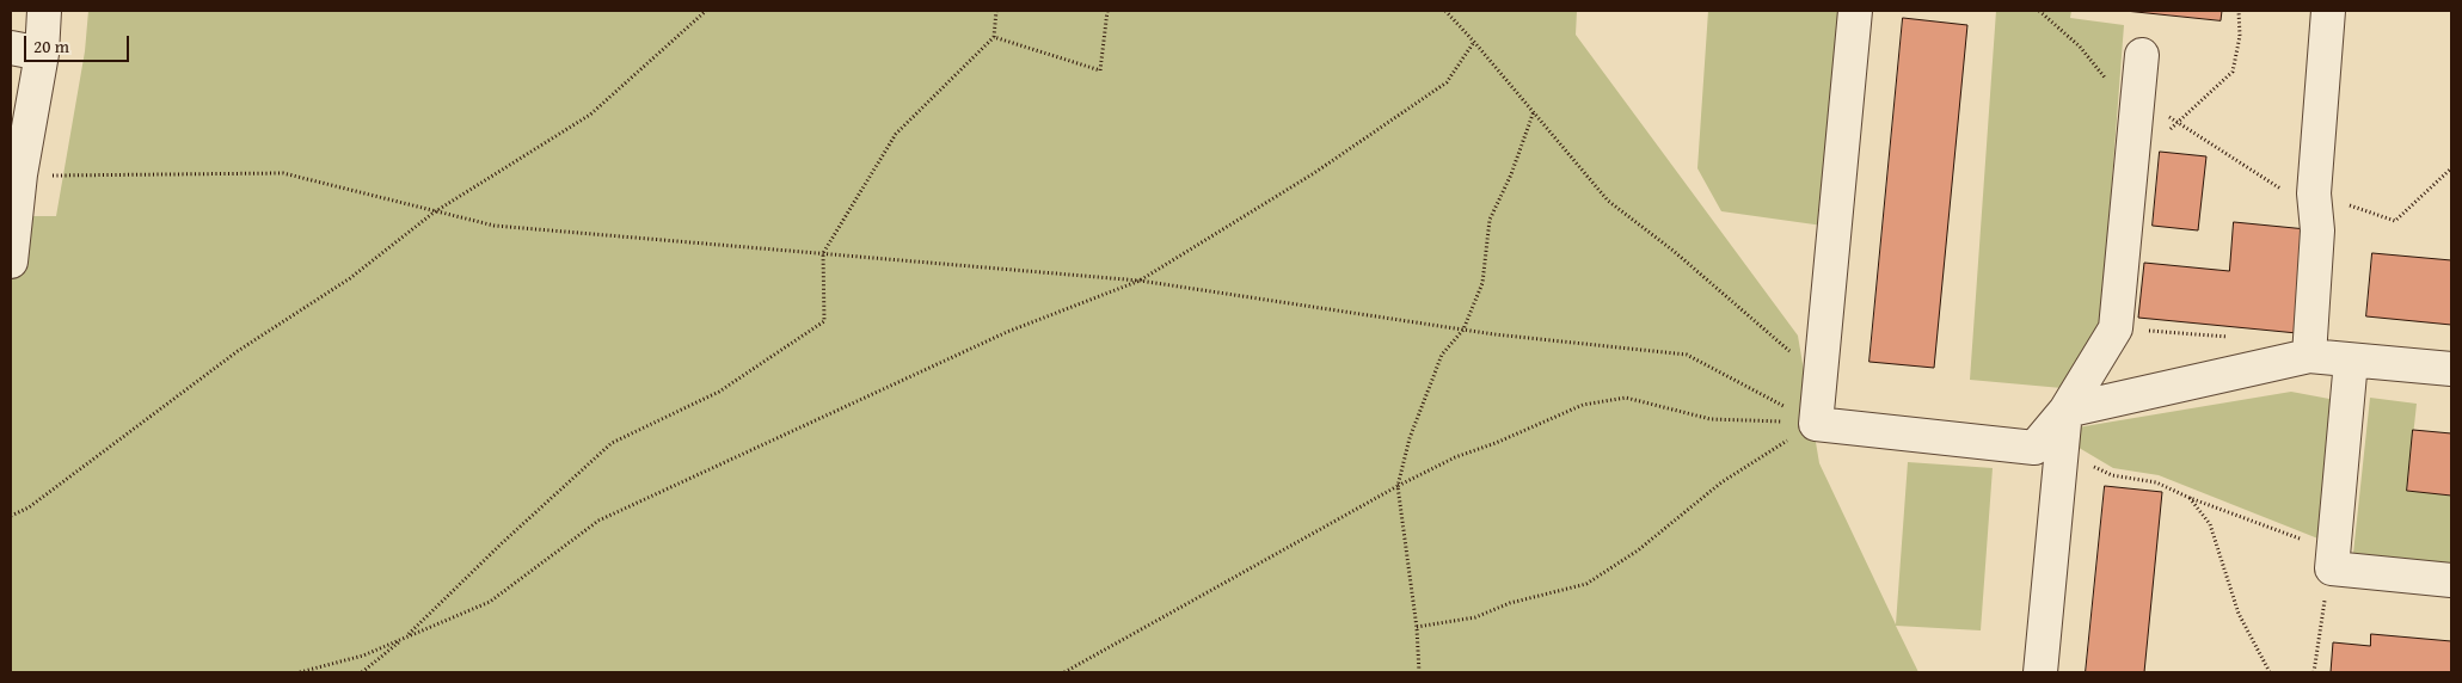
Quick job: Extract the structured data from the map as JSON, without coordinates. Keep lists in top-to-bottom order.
{
  "scale_bar": "20 m"
}
